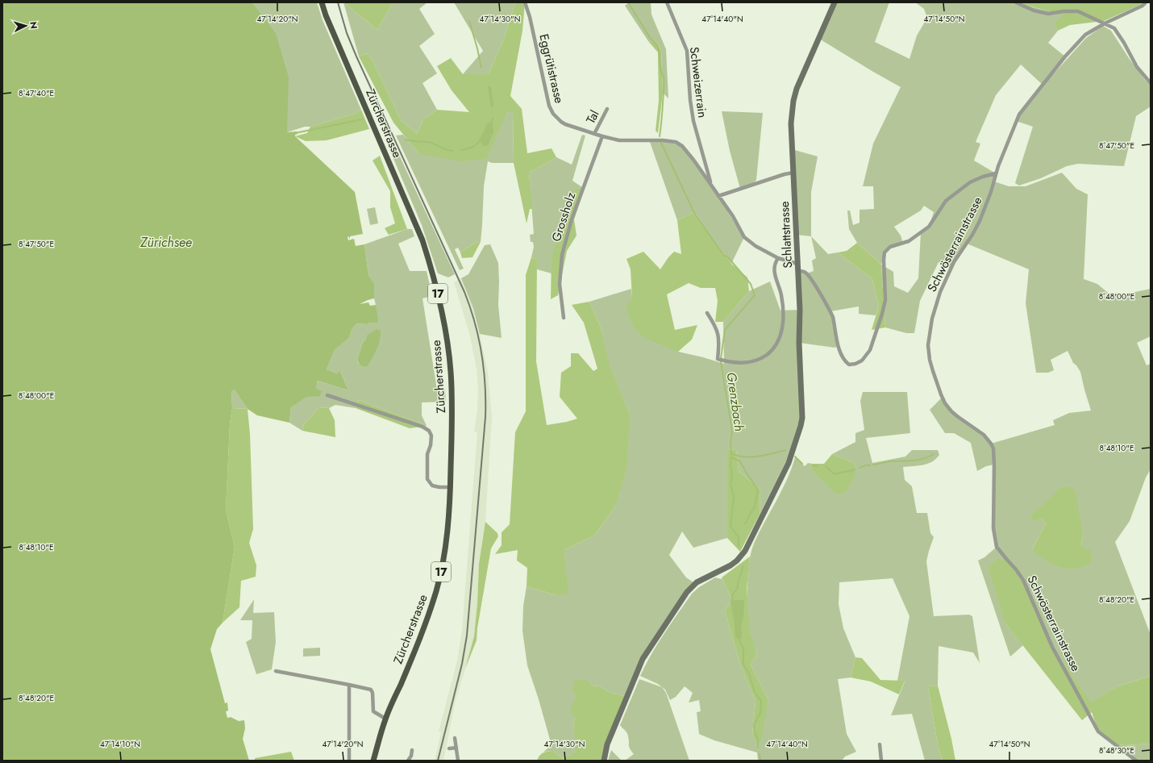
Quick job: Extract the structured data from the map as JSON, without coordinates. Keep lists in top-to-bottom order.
{
  "streets": {
    "main road": ["Zürcherstrasse", "17"],
    "street": [
      "Eggrütistrasse",
      "Schweizerrain",
      "Tal",
      "Grossholz",
      "Schlattstrasse",
      "Schwösterrainstrasse"
    ]
  },
  "crossings": [
    ["Eggrütistrasse", "Schweizerrain"],
    ["Eggrütistrasse", "Tal"],
    ["Eggrütistrasse", "Grossholz"],
    ["Eggrütistrasse", "Schlattstrasse"]
  ],
  "water": ["Zürichsee", "Grenzbach"],
  "north": "right",
  "coordinates": [
    "47°14'20\"N",
    "47°14'30\"N",
    "47°14'40\"N",
    "47°14'50\"N",
    "8°47'40\"E",
    "8°47'50\"E",
    "8°48'00\"E",
    "8°48'10\"E",
    "8°48'20\"E",
    "47°14'10\"N",
    "8°48'30\"E"
  ]
}
